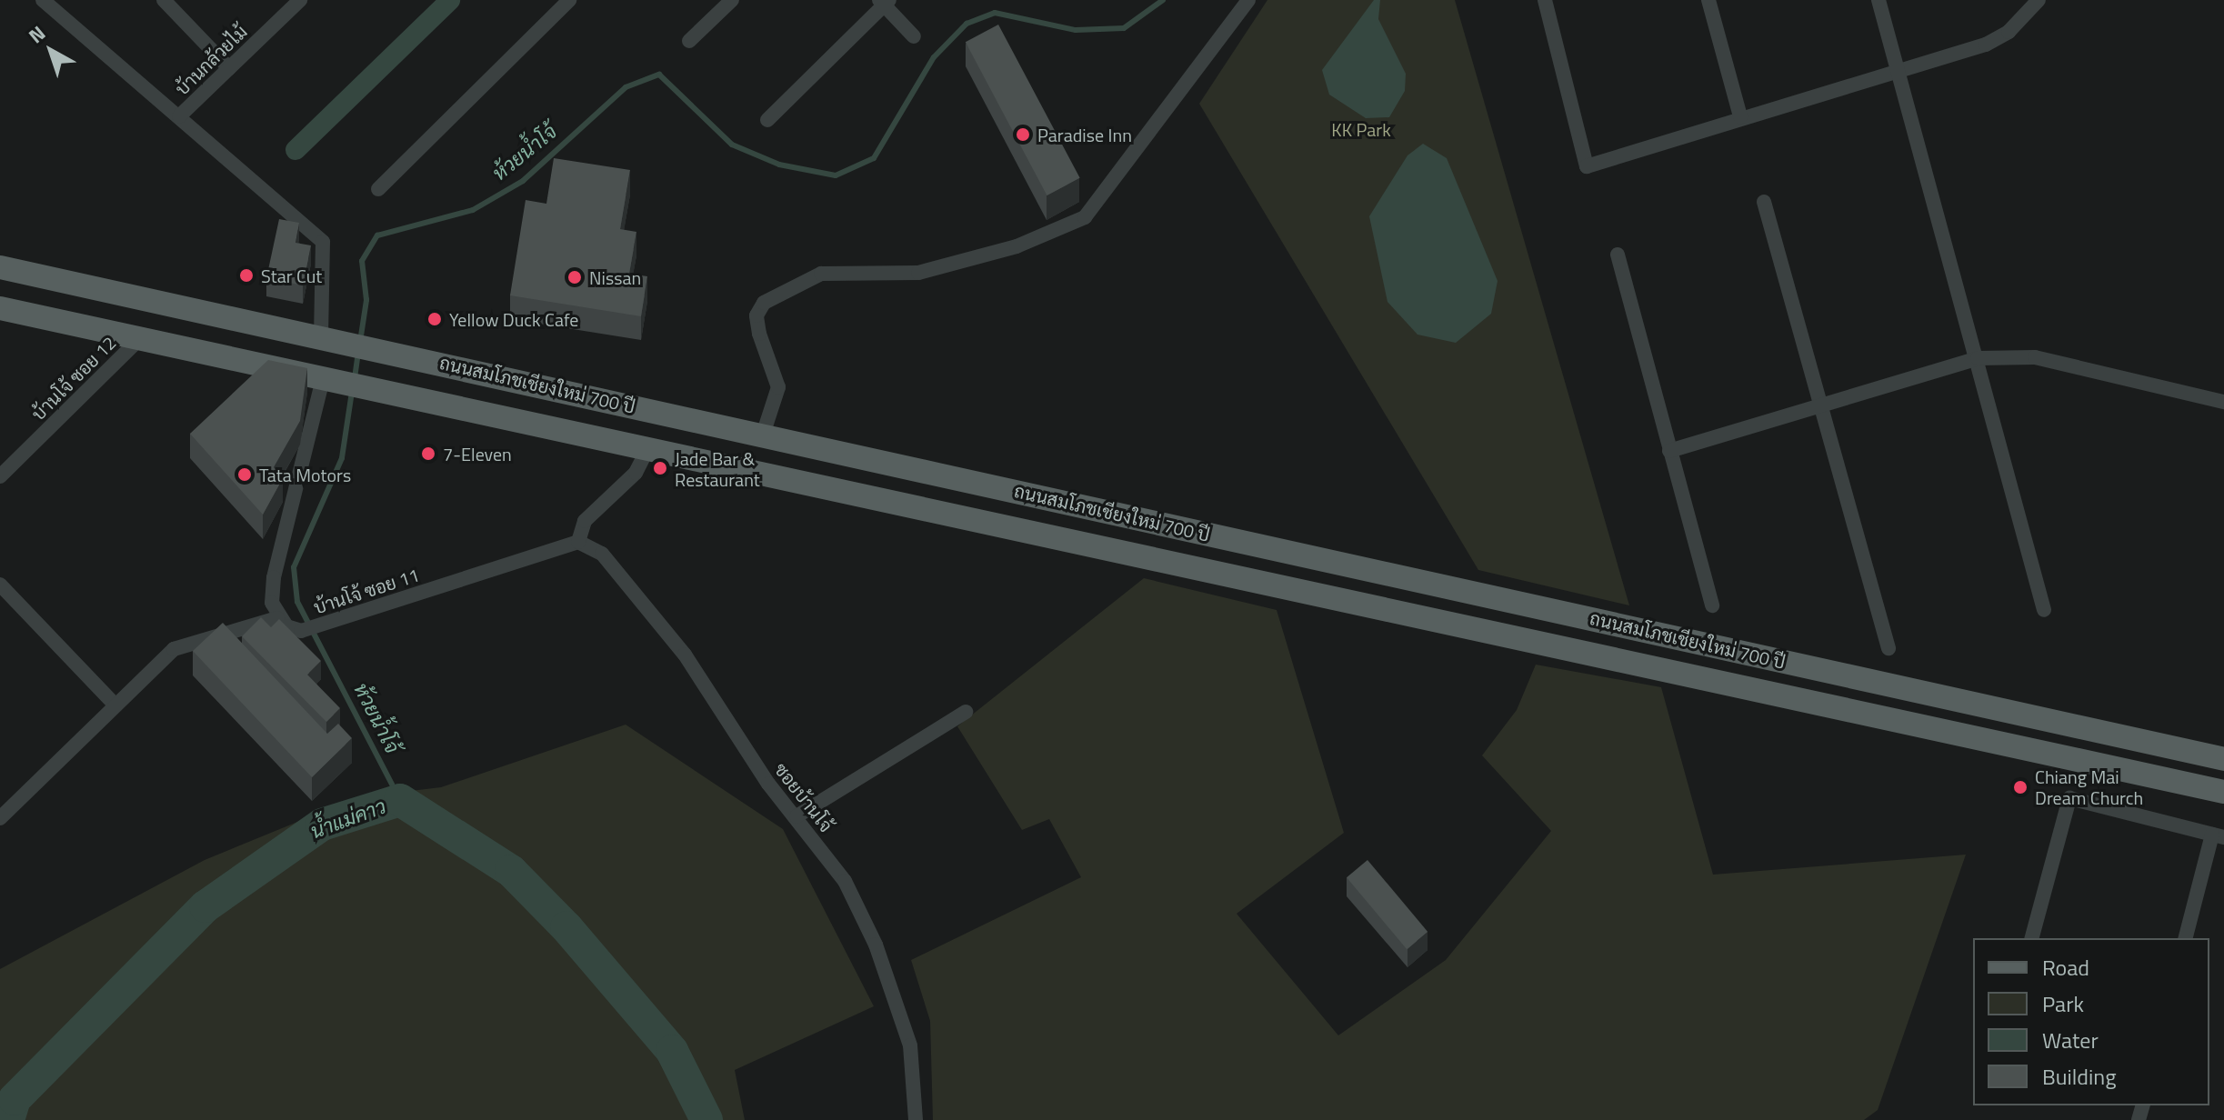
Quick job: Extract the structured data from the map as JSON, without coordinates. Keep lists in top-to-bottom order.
{
  "streets": {
    "main road": ["ถนนสมโภชเชียงใหม่ 700 ปี"],
    "street": [
      "บ้านกล้วยไม้",
      "บ้านโจ้ ซอย 12",
      "บ้านโจ้ ซอย 11",
      "ซอยบ้านโจ้"
    ]
  },
  "crossings": [
    ["บ้านโจ้ ซอย 12", "ถนนสมโภชเชียงใหม่ 700 ปี"],
    ["บ้านโจ้ ซอย 11", "ซอยบ้านโจ้"]
  ],
  "water": ["ห้วยน้ำโจ้", "น้ำแม่คาว"],
  "parks": ["KK Park"],
  "places": [
    "Paradise Inn",
    "Star Cut",
    "Nissan",
    "Yellow Duck Cafe",
    "7-Eleven",
    "Jade Bar & Restaurant",
    "Tata Motors",
    "Chiang Mai Dream Church"
  ],
  "legend": [
    "Road",
    "Park",
    "Water",
    "Building"
  ],
  "north": "top left"
}
